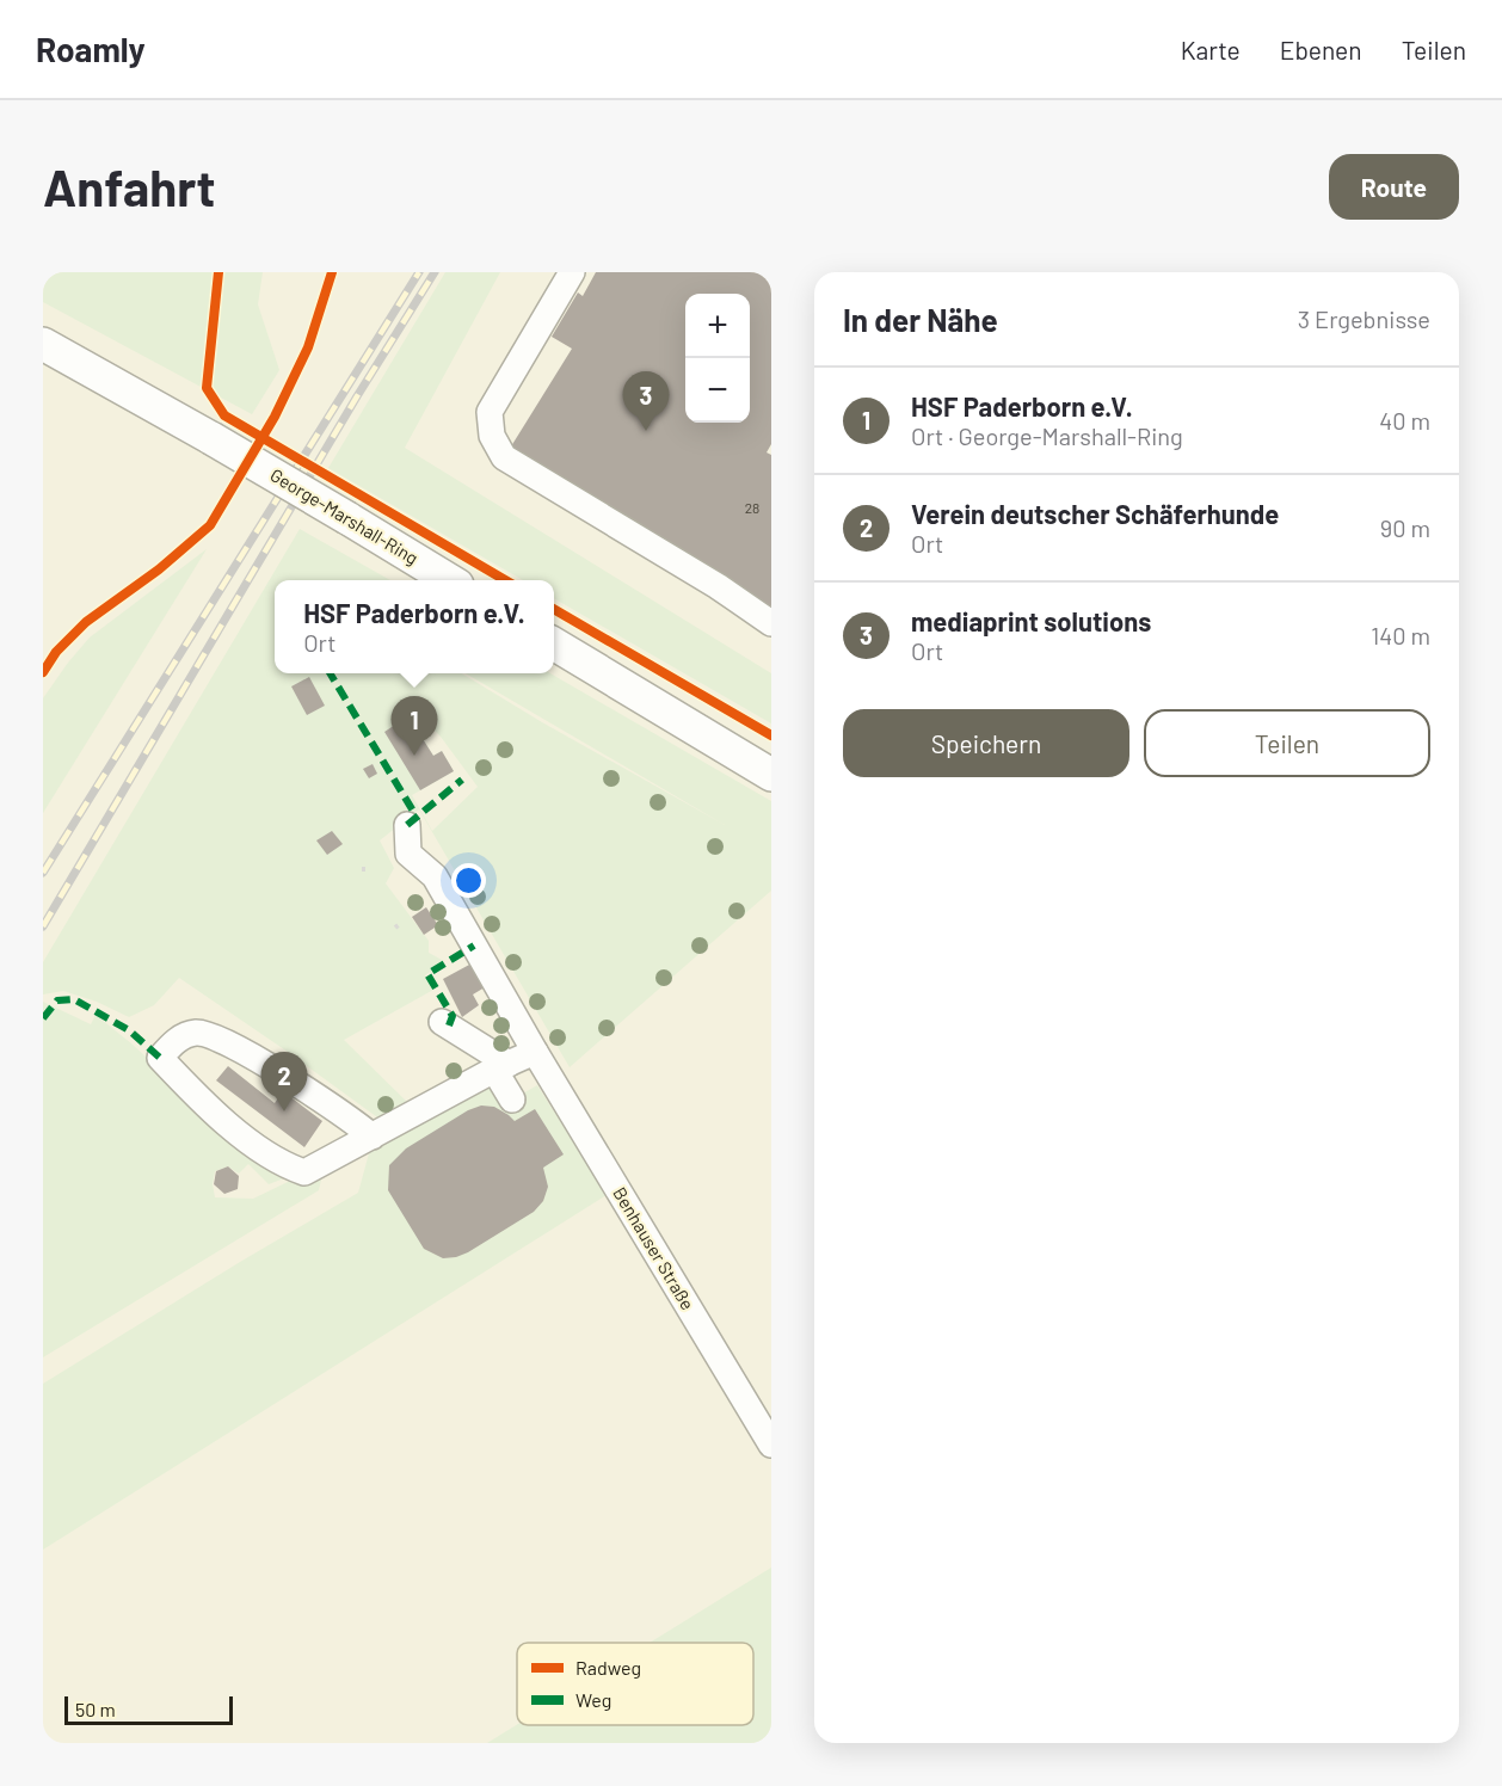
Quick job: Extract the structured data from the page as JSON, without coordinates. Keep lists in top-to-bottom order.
{
  "streets": {
    "main road": ["George-Marshall-Ring"],
    "lane": ["Benhauser Straße"]
  },
  "house_numbers": ["28"],
  "legend": ["Radweg", "Weg"],
  "scale_bar": "50 m",
  "page": {
    "header": "Roamly",
    "nav": ["Karte", "Ebenen", "Teilen"],
    "buttons": [
      "Route",
      ["Speichern", "Teilen"]
    ],
    "title": "Anfahrt",
    "heading": ["In der Nähe", "3 Ergebnisse"],
    "map_buttons": ["+", "−"],
    "list": [
      {
        "mark": "1",
        "name": "HSF Paderborn e.V.",
        "note": "Ort · George-Marshall-Ring",
        "value": "40 m"
      },
      {
        "mark": "2",
        "name": "Verein deutscher Schäferhunde",
        "note": "Ort",
        "value": "90 m"
      },
      {
        "mark": "3",
        "name": "mediaprint solutions",
        "note": "Ort",
        "value": "140 m"
      }
    ],
    "pins": ["3", "1", "2"],
    "popup": ["HSF Paderborn e.V.", "Ort"],
    "scale": "50 m"
  }
}
